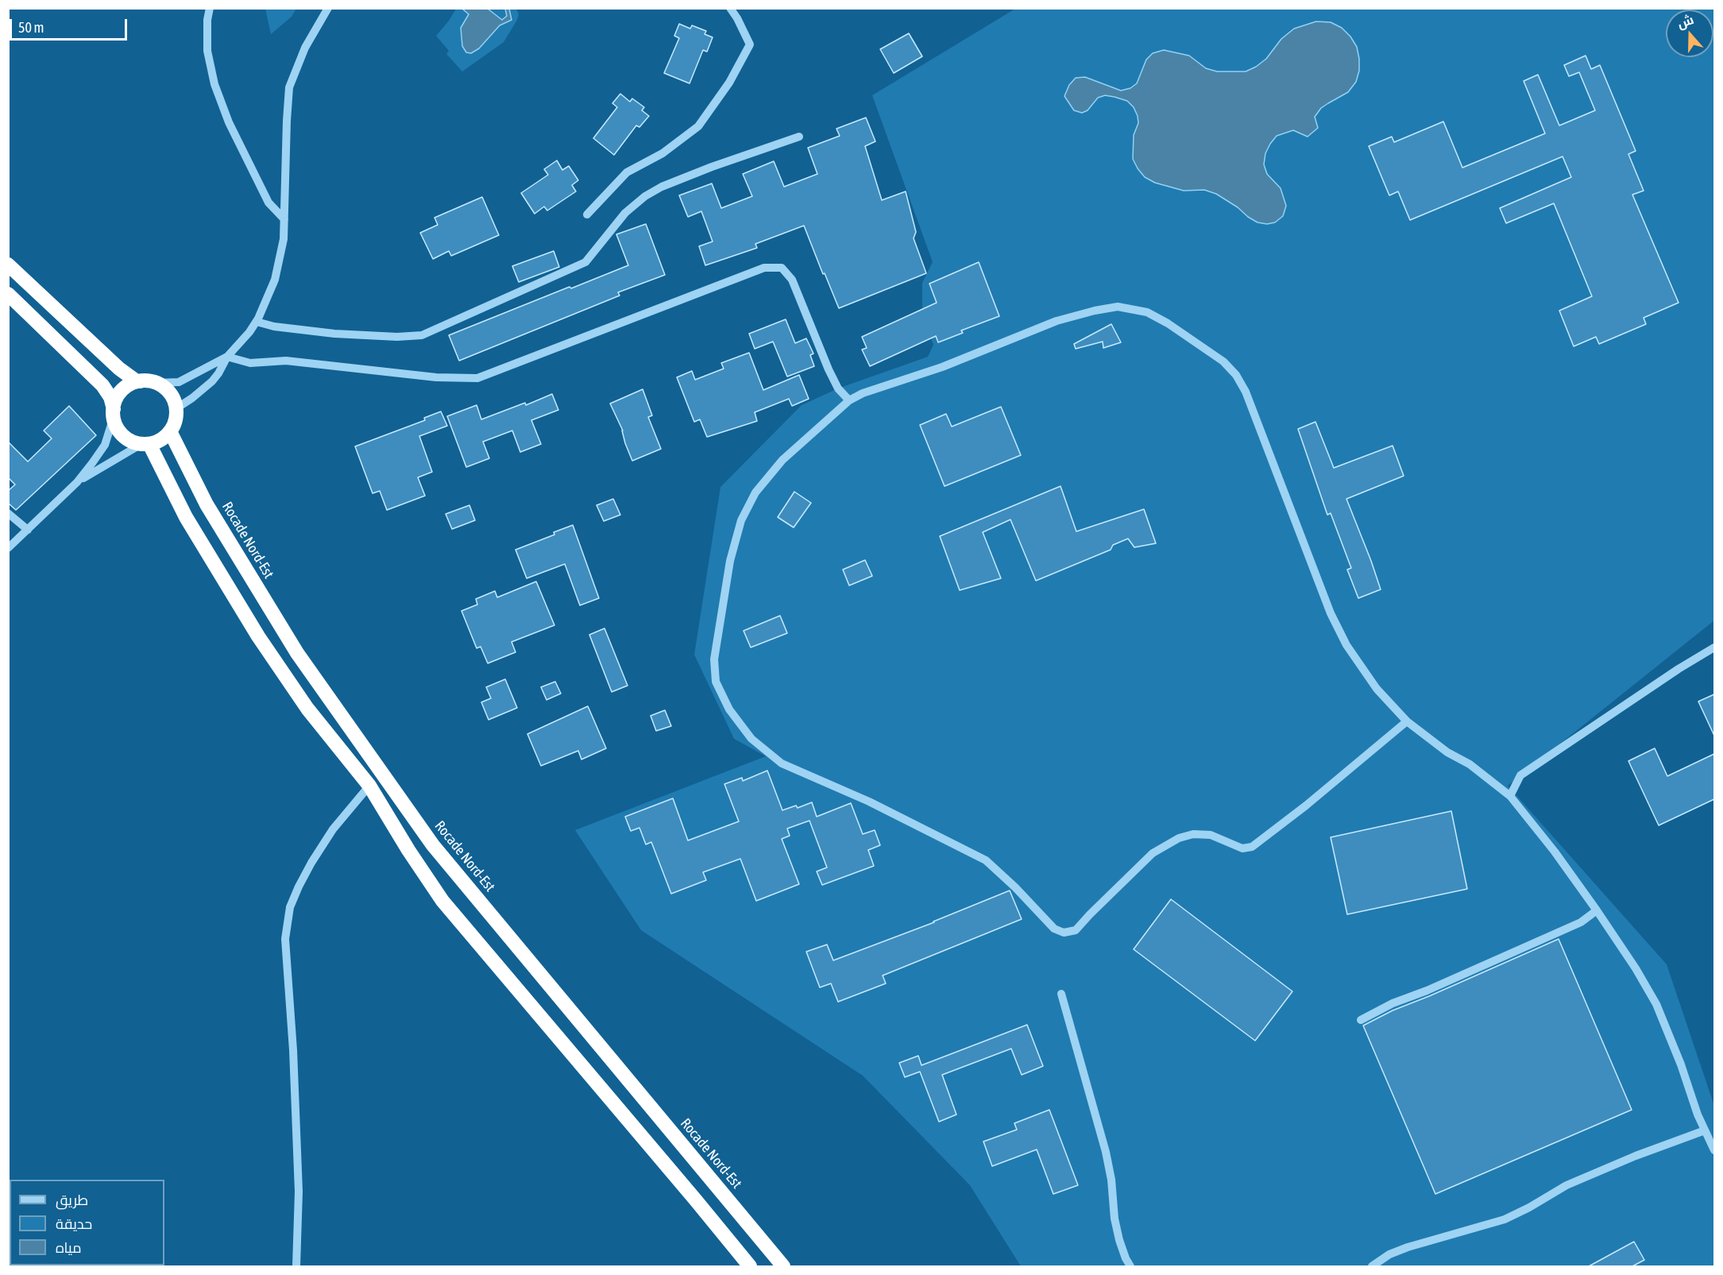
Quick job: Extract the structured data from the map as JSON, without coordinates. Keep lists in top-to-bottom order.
{
  "streets": {
    "highway": ["Rocade Nord-Est"]
  },
  "legend": ["طريق", "حديقة", "مياه"],
  "scale_bar": "50 m",
  "north": "top"
}
